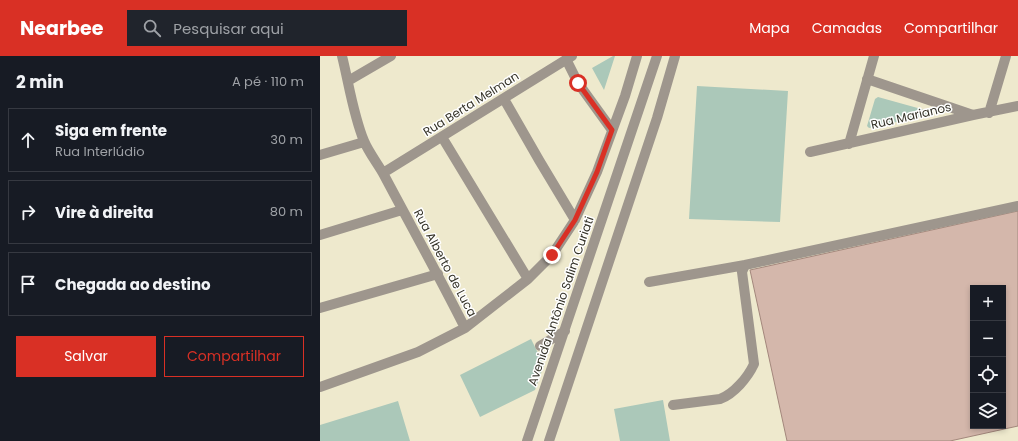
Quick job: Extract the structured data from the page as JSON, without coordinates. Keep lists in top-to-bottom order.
{
  "streets": {
    "street": [
      "Rua Berta Melman",
      "Rua Marianos",
      "Rua Alberto de Luca",
      "Avenida Antônio Salim Curiati"
    ]
  },
  "crossings": [
    ["Rua Berta Melman", "Rua Alberto de Luca"]
  ],
  "page": {
    "header": "Nearbee",
    "search": "Pesquisar aqui",
    "nav": ["Mapa", "Camadas", "Compartilhar"],
    "heading": ["2 min", "A pé · 110 m"],
    "list": [
      ["Siga em frente", "Rua Interlúdio", "30 m"],
      ["Vire à direita", "80 m"],
      "Chegada ao destino"
    ],
    "map_buttons": ["+", "−"],
    "buttons": ["Salvar", "Compartilhar"]
  }
}
